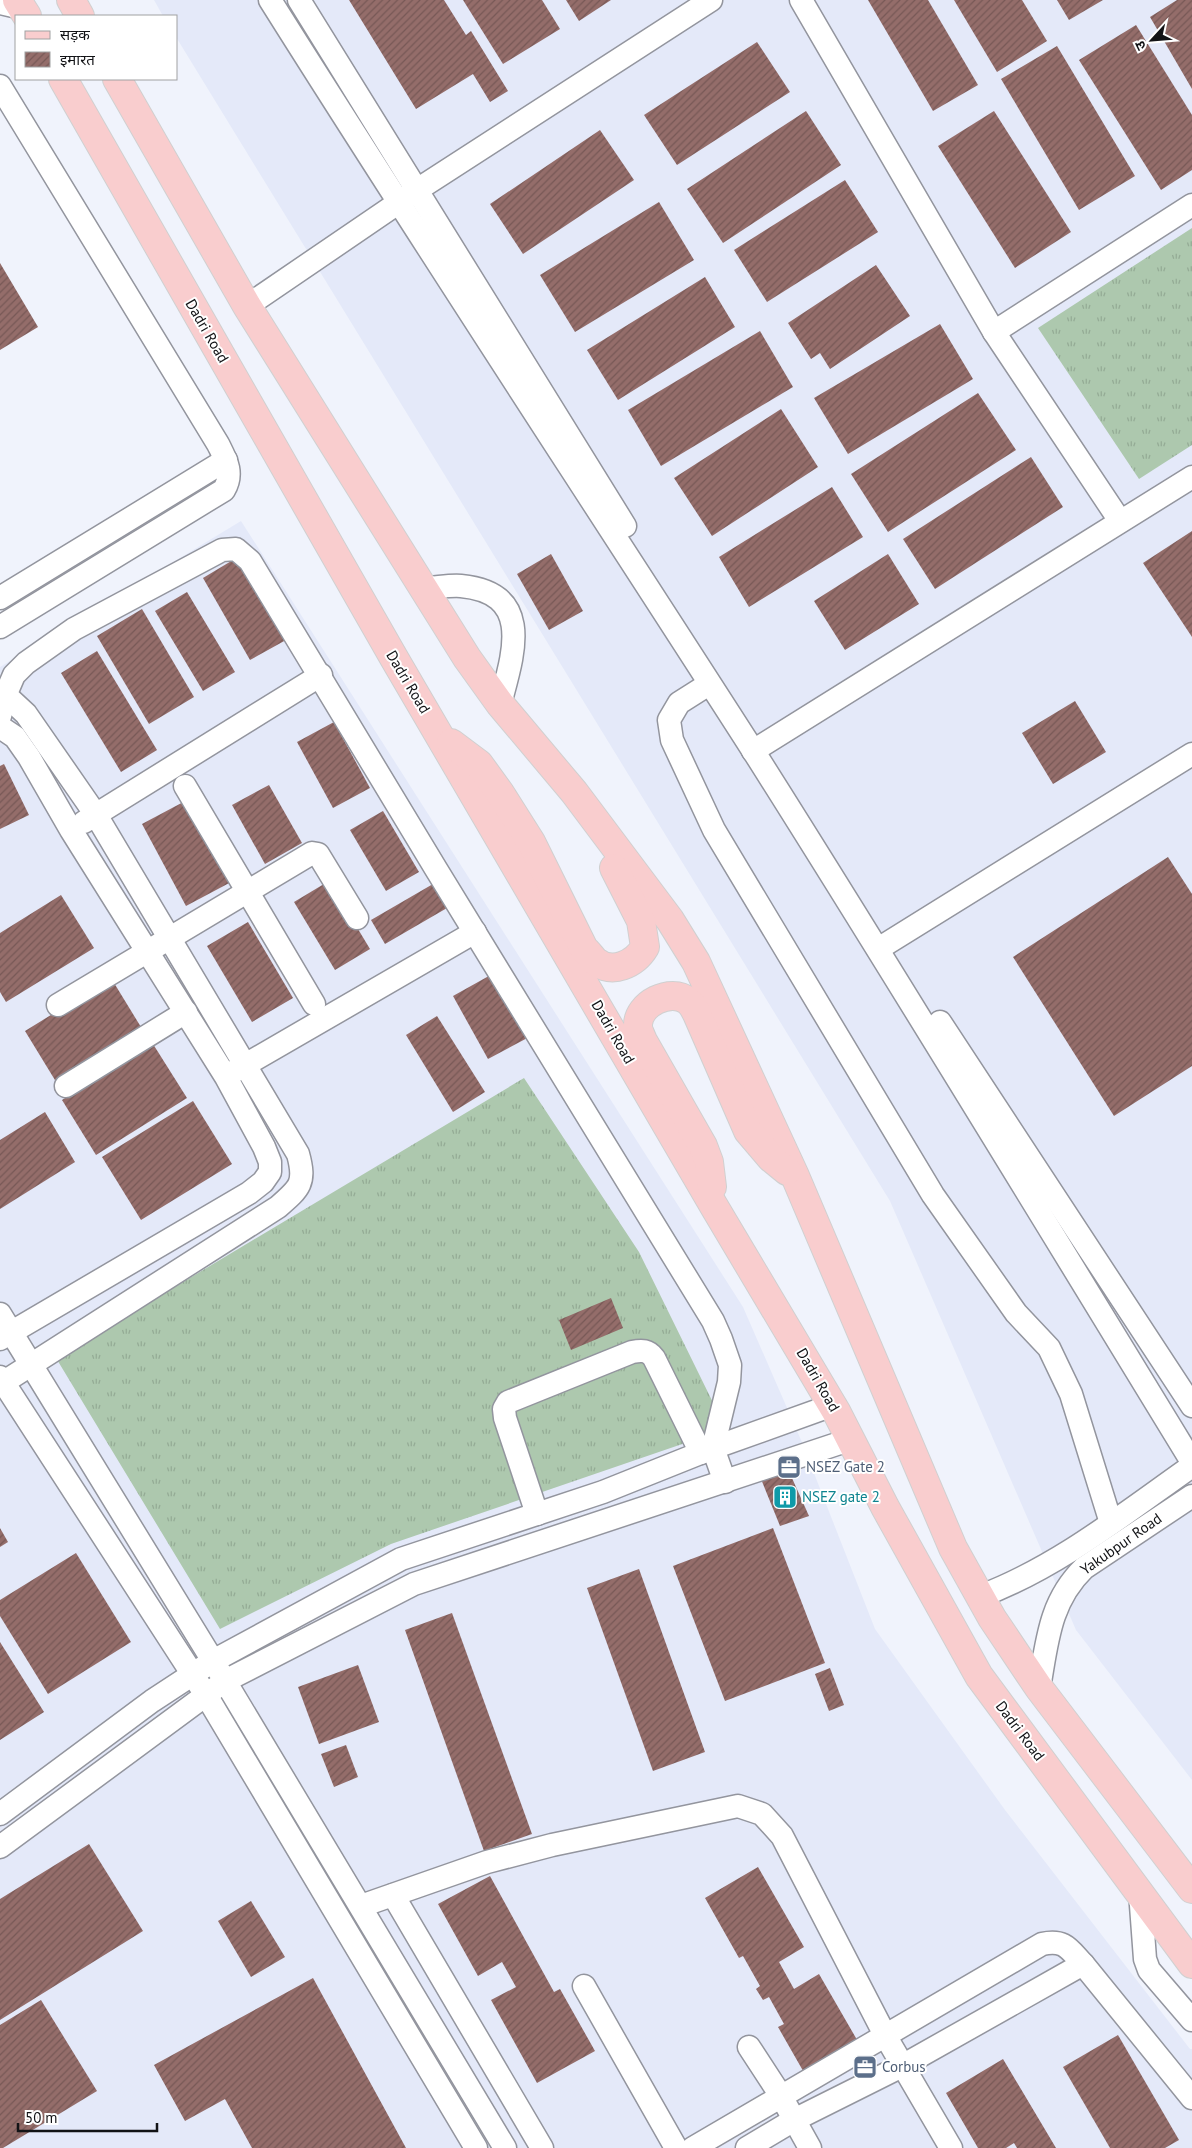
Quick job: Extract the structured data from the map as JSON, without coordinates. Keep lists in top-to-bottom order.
{
  "streets": {
    "main road": ["Dadri Road"],
    "street": ["Yakubpur Road"]
  },
  "places": {
    "office": ["NSEZ Gate 2", "Corbus"],
    "building": ["NSEZ gate 2"]
  },
  "legend": ["सड़क", "इमारत"],
  "scale_bar": "50 m",
  "north": "bottom left"
}
